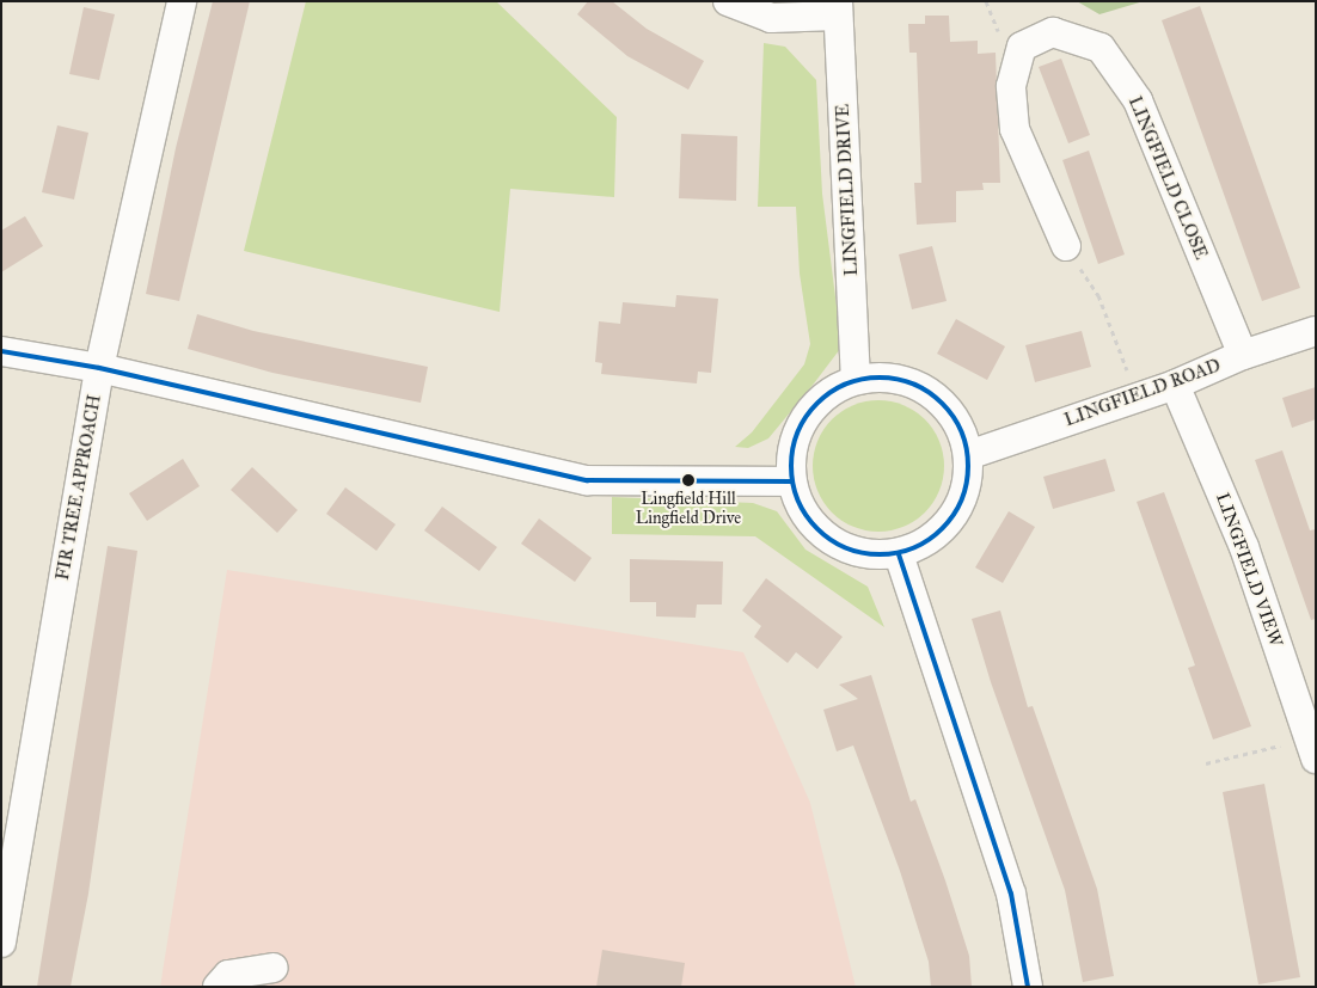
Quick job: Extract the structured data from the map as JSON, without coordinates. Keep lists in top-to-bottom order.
{
  "streets": {
    "street": [
      "LINGFIELD CLOSE",
      "LINGFIELD DRIVE",
      "LINGFIELD ROAD",
      "FIR TREE APPROACH",
      "LINGFIELD VIEW"
    ]
  },
  "crossings": [
    ["LINGFIELD CLOSE", "LINGFIELD ROAD"],
    ["LINGFIELD DRIVE", "LINGFIELD ROAD"],
    ["LINGFIELD ROAD", "LINGFIELD VIEW"]
  ],
  "places": ["Lingfield Hill Lingfield Drive"]
}
